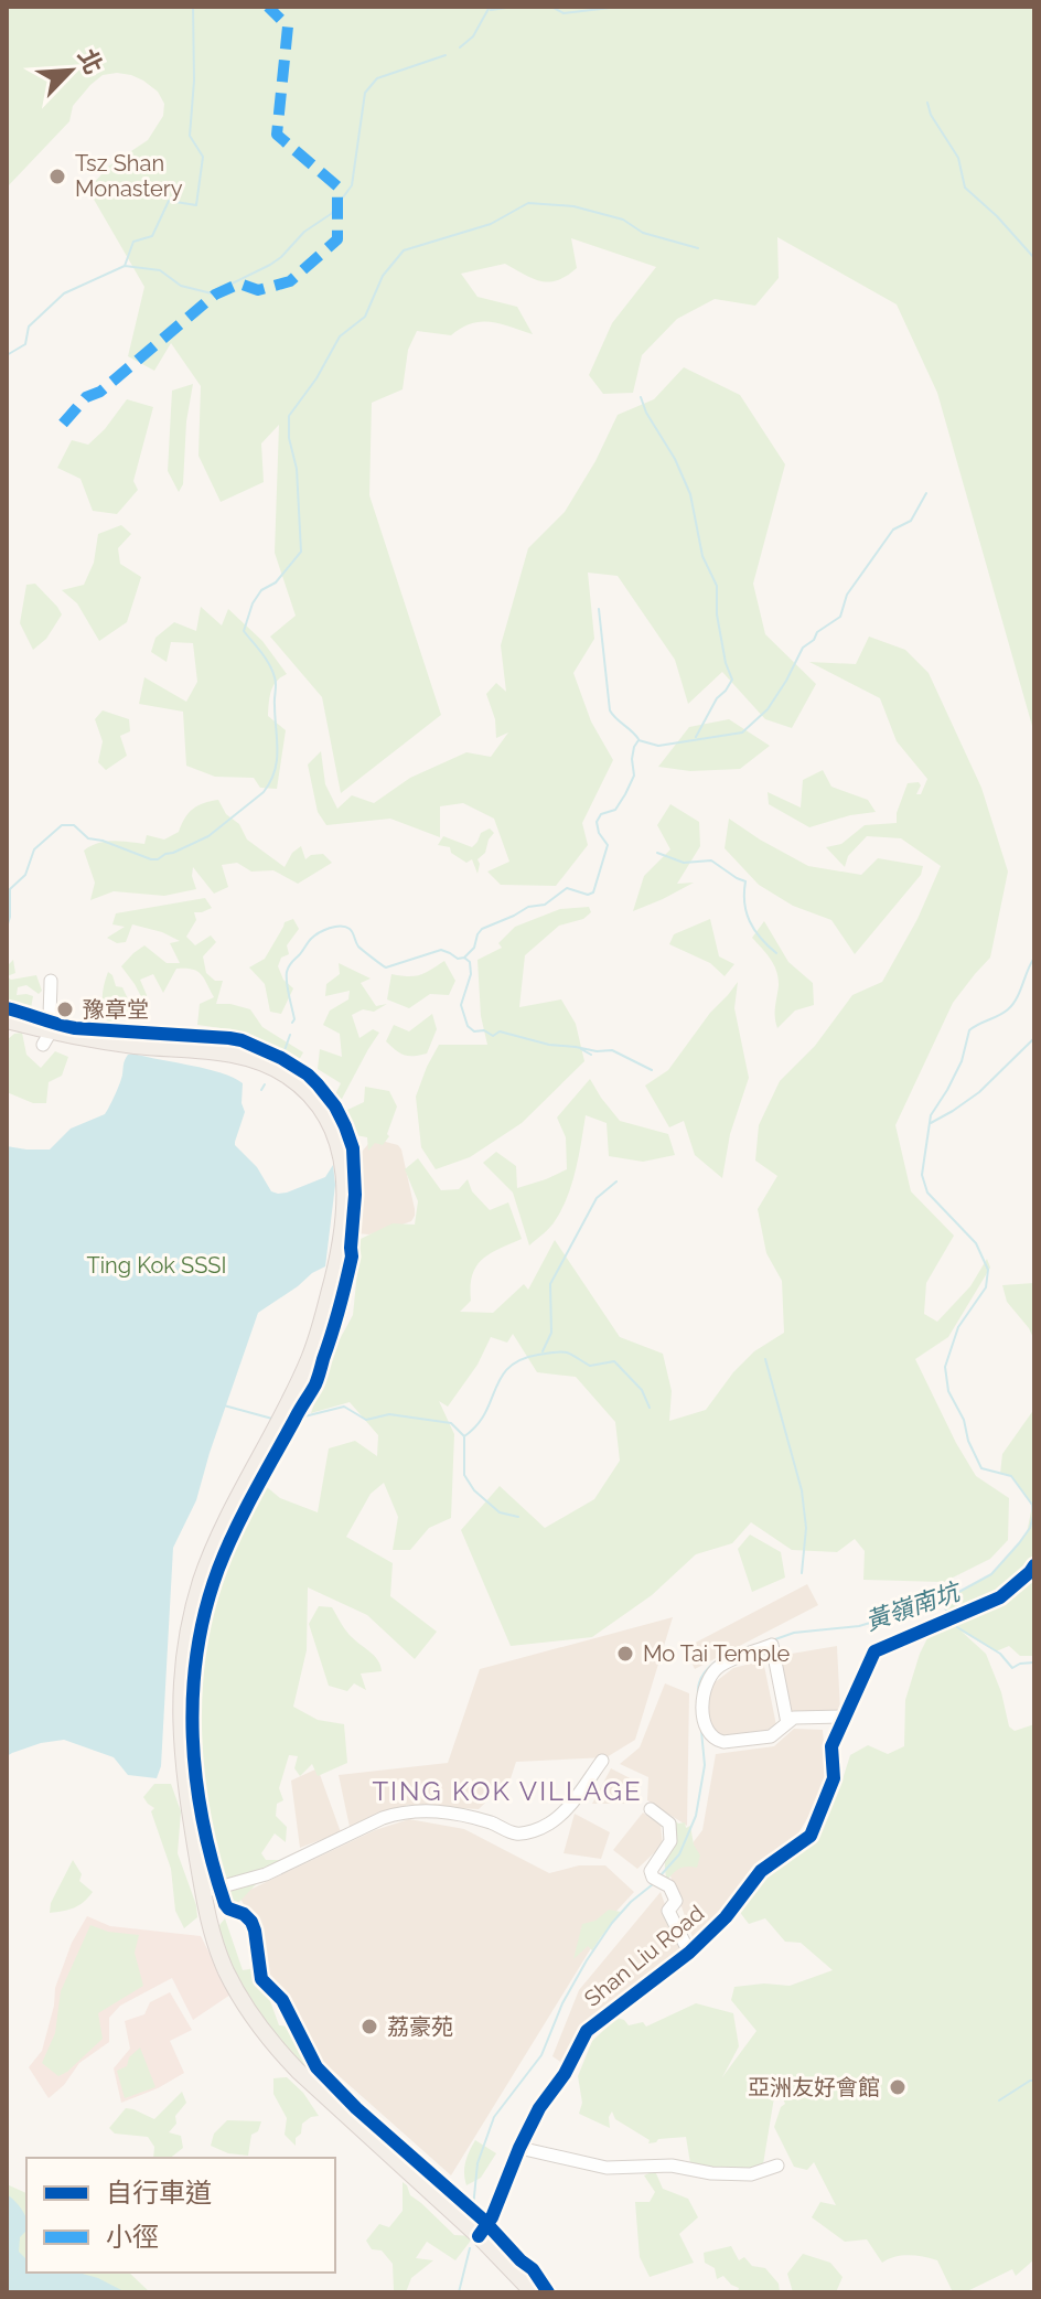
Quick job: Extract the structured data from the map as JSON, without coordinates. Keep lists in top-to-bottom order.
{
  "streets": {
    "street": ["Shan Liu Road"]
  },
  "districts": ["TING KOK VILLAGE"],
  "water": ["黃嶺南坑"],
  "parks": ["Ting Kok SSSI"],
  "places": [
    "Tsz Shan Monastery",
    "豫章堂",
    "Mo Tai Temple",
    "荔豪苑",
    "亞洲友好會館"
  ],
  "legend": ["自行車道", "小徑"],
  "north": "top right"
}
